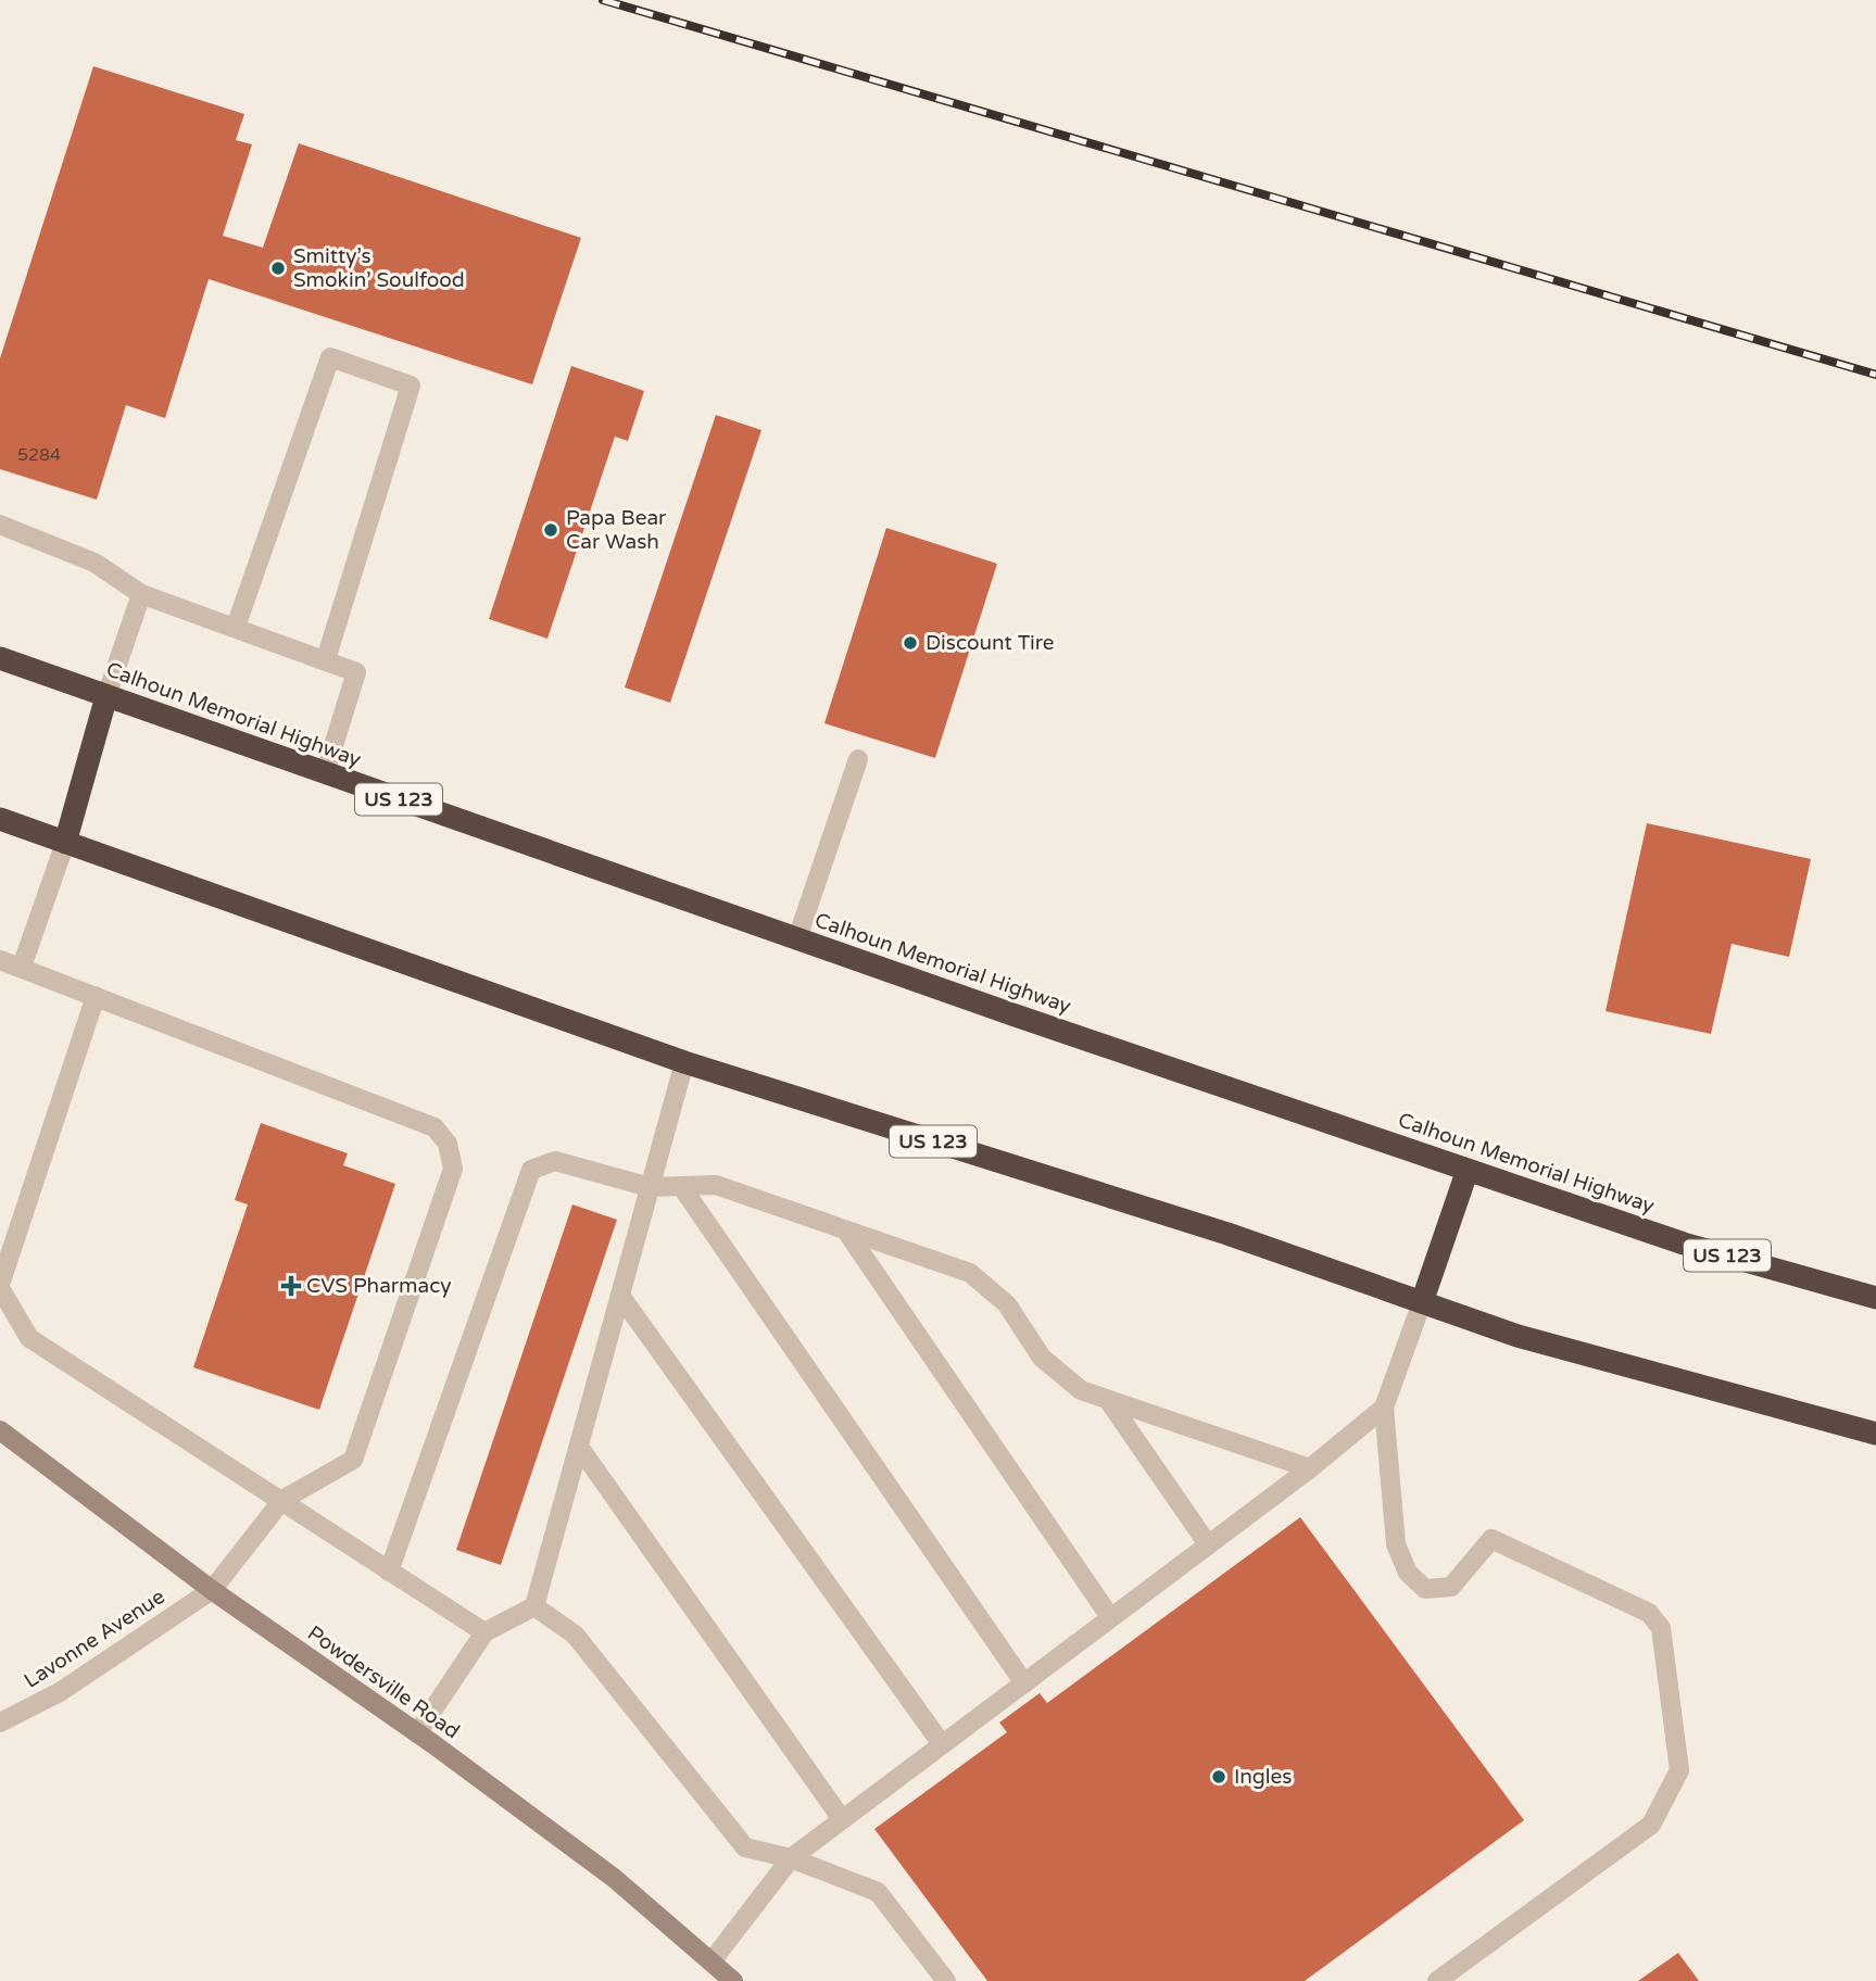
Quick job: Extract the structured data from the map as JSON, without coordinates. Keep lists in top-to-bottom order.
{
  "streets": {
    "highway": ["Calhoun Memorial Highway", "US 123"],
    "street": ["Lavonne Avenue", "Powdersville Road"]
  },
  "crossings": [
    ["Lavonne Avenue", "Powdersville Road"]
  ],
  "places": {
    "other": [
      "Smitty’s Smokin’ Soulfood",
      "Papa Bear Car Wash",
      "Discount Tire",
      "Ingles"
    ],
    "health": ["CVS Pharmacy"]
  },
  "house_numbers": ["5284"]
}
